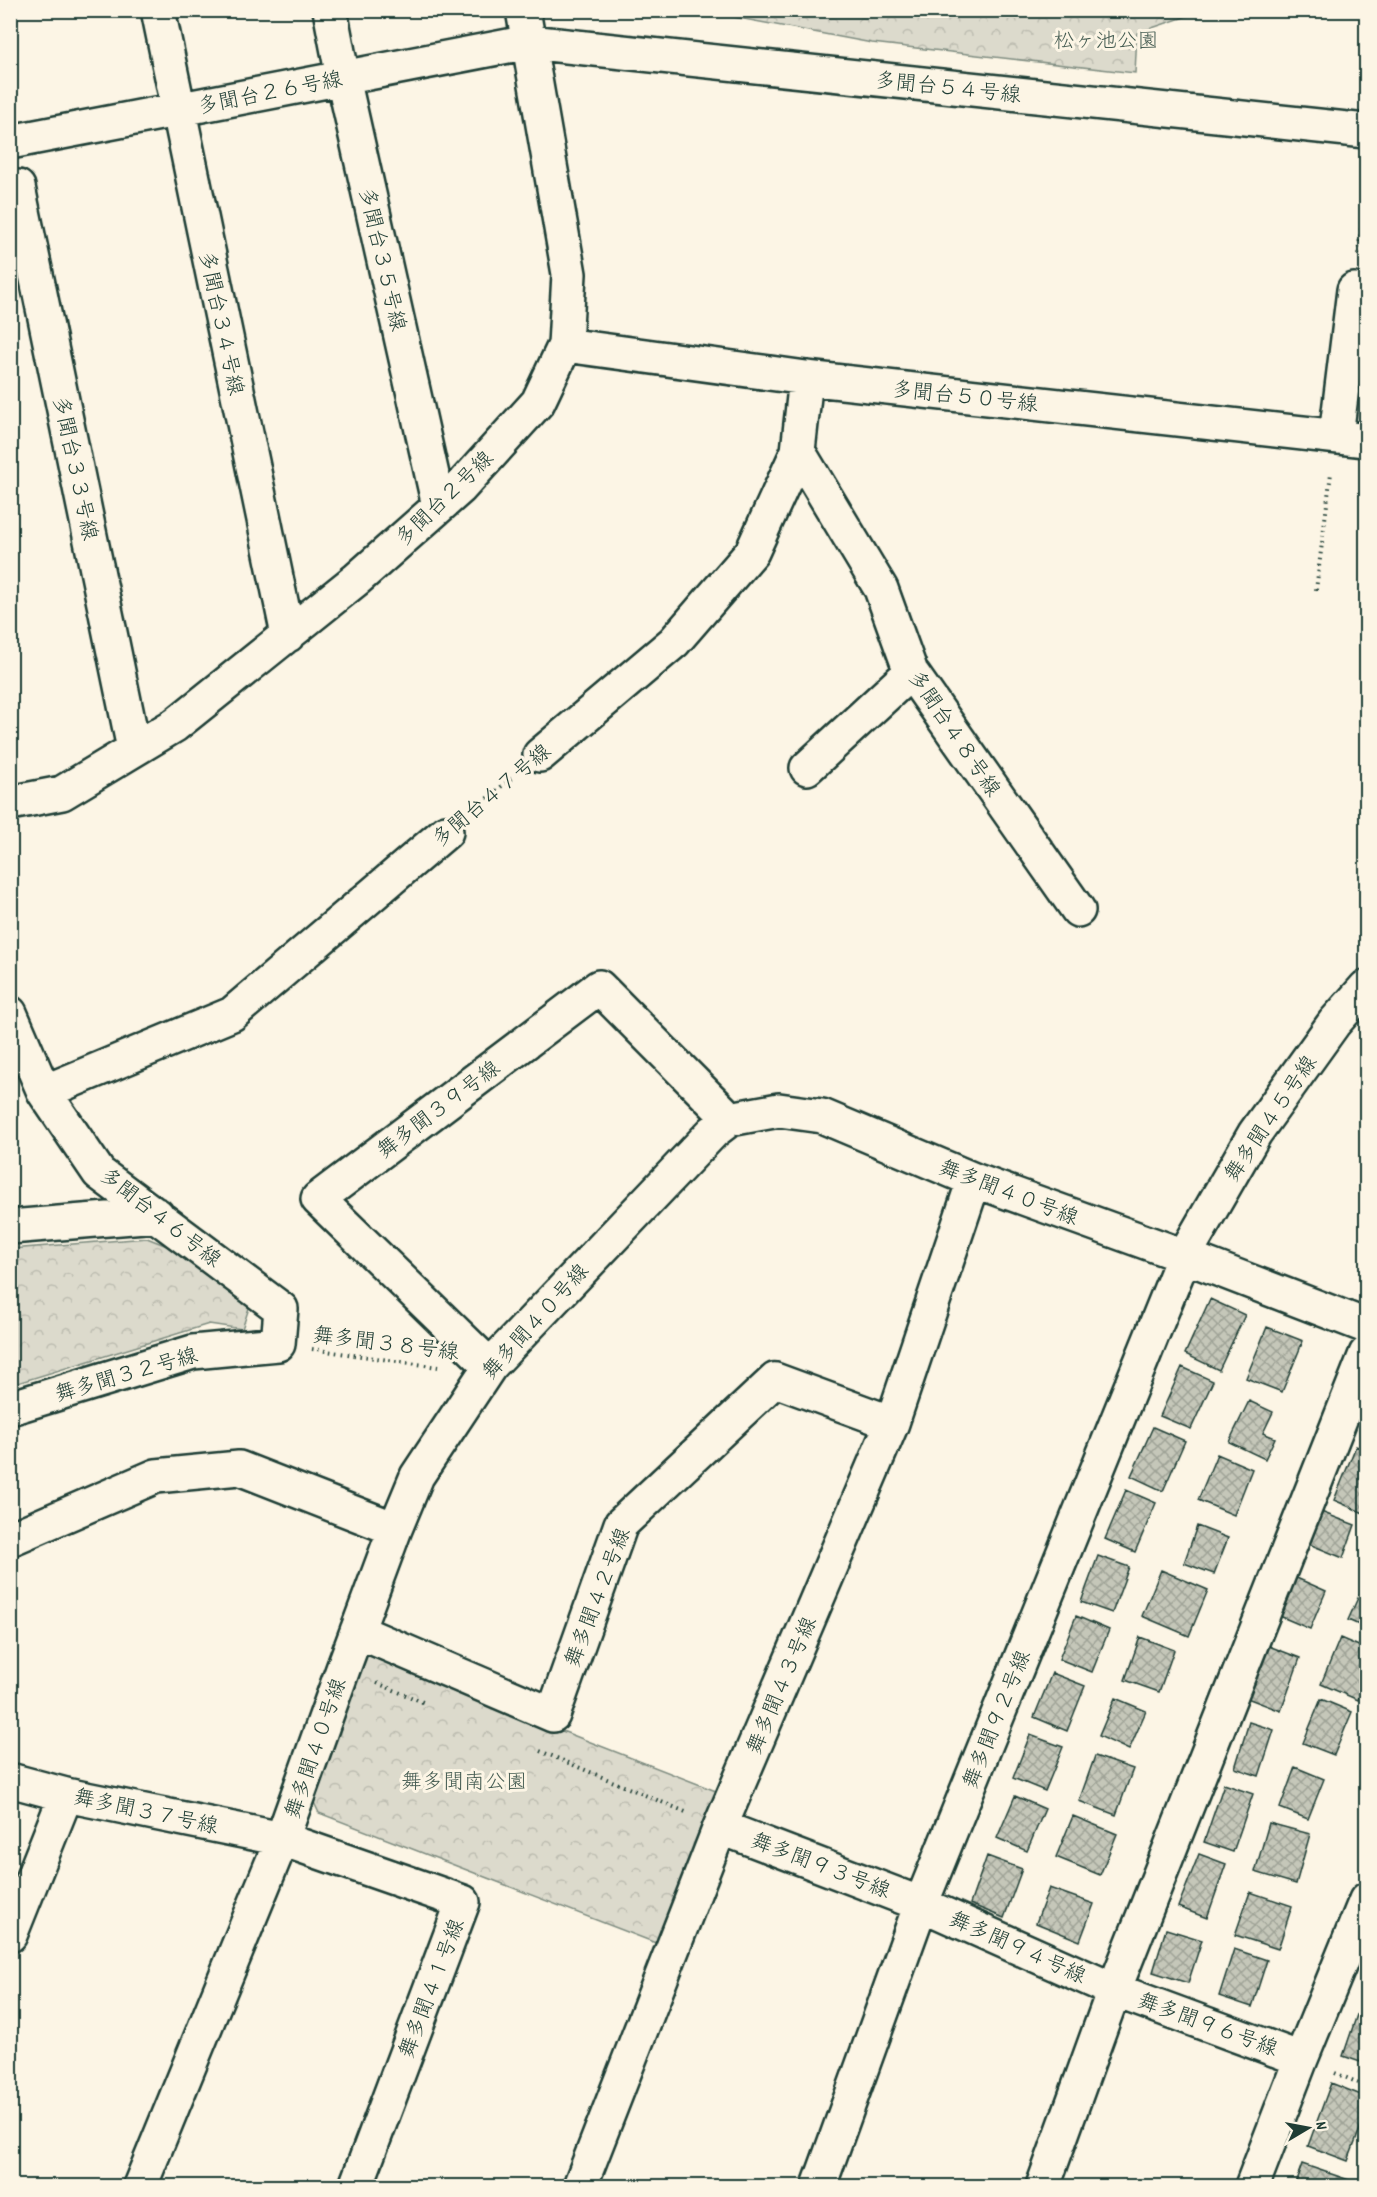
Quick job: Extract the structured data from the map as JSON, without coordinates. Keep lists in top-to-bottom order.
{
  "streets": {
    "street": [
      "多聞台５４号線",
      "多聞台２６号線",
      "多聞台３５号線",
      "多聞台３４号線",
      "多聞台５０号線",
      "多聞台３３号線",
      "多聞台２号線",
      "多聞台４８号線",
      "多聞台４７号線",
      "舞多聞３９号線",
      "舞多聞４５号線",
      "舞多聞４０号線",
      "多聞台４６号線",
      "舞多聞３２号線",
      "舞多聞４２号線",
      "舞多聞４３号線",
      "舞多聞９２号線",
      "舞多聞３７号線",
      "舞多聞９３号線",
      "舞多聞９４号線",
      "舞多聞４１号線",
      "舞多聞９６号線"
    ],
    "path": ["舞多聞３８号線"]
  },
  "crossings": [
    ["多聞台５４号線", "多聞台２６号線"],
    ["多聞台５４号線", "多聞台２号線"],
    ["多聞台２６号線", "多聞台３５号線"],
    ["多聞台２６号線", "多聞台３４号線"],
    ["多聞台２６号線", "多聞台２号線"],
    ["多聞台３５号線", "多聞台２号線"],
    ["多聞台３４号線", "多聞台２号線"],
    ["多聞台５０号線", "多聞台２号線"],
    ["多聞台５０号線", "多聞台４７号線"],
    ["多聞台３３号線", "多聞台２号線"],
    ["多聞台４８号線", "多聞台４７号線"],
    ["多聞台４７号線", "多聞台４６号線"],
    ["舞多聞３９号線", "舞多聞４０号線"],
    ["舞多聞３９号線", "舞多聞３８号線"],
    ["舞多聞４５号線", "舞多聞４０号線"],
    ["舞多聞４５号線", "舞多聞９２号線"],
    ["舞多聞４０号線", "舞多聞３８号線"],
    ["舞多聞４０号線", "舞多聞４２号線"],
    ["舞多聞４０号線", "舞多聞４３号線"],
    ["舞多聞４０号線", "舞多聞９２号線"],
    ["舞多聞４０号線", "舞多聞３７号線"],
    ["舞多聞４０号線", "舞多聞４１号線"],
    ["多聞台４６号線", "舞多聞３８号線"],
    ["多聞台４６号線", "舞多聞３２号線"],
    ["舞多聞３８号線", "舞多聞３２号線"],
    ["舞多聞４２号線", "舞多聞４３号線"],
    ["舞多聞４３号線", "舞多聞９３号線"],
    ["舞多聞９２号線", "舞多聞９３号線"],
    ["舞多聞９２号線", "舞多聞９４号線"],
    ["舞多聞３７号線", "舞多聞４１号線"],
    ["舞多聞９３号線", "舞多聞９４号線"],
    ["舞多聞９４号線", "舞多聞９６号線"]
  ],
  "parks": ["松ヶ池公園", "舞多聞南公園"],
  "north": "right"
}
